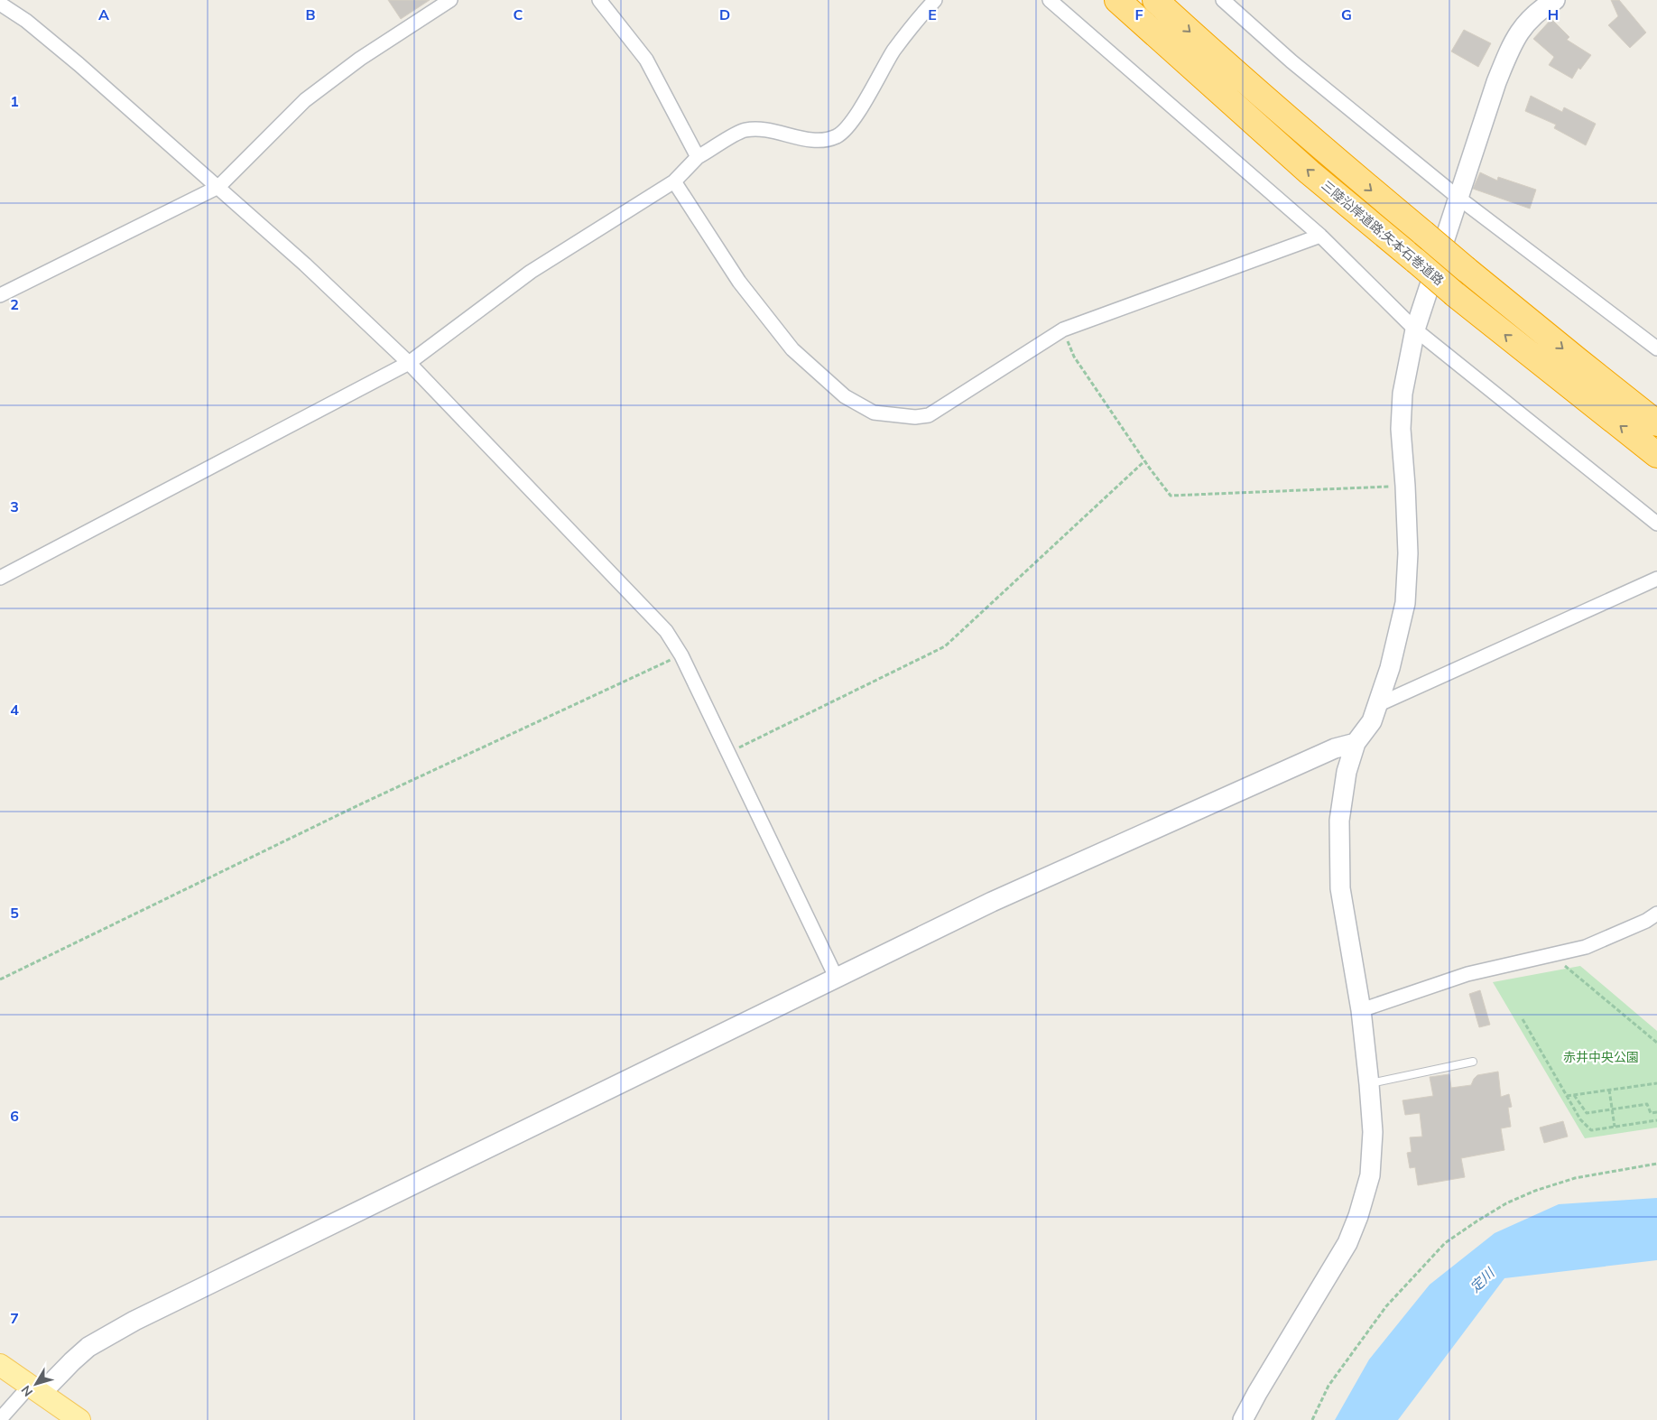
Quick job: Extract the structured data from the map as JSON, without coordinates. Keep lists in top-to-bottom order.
{
  "streets": {
    "highway": ["三陸沿岸道路;矢本石巻道路"]
  },
  "water": ["定川"],
  "parks": ["赤井中央公園"],
  "north": "bottom left",
  "grid": {
    "columns": [
      "A",
      "B",
      "C",
      "D",
      "E",
      "F",
      "G",
      "H"
    ],
    "rows": [
      "1",
      "2",
      "3",
      "4",
      "5",
      "6",
      "7"
    ]
  }
}
